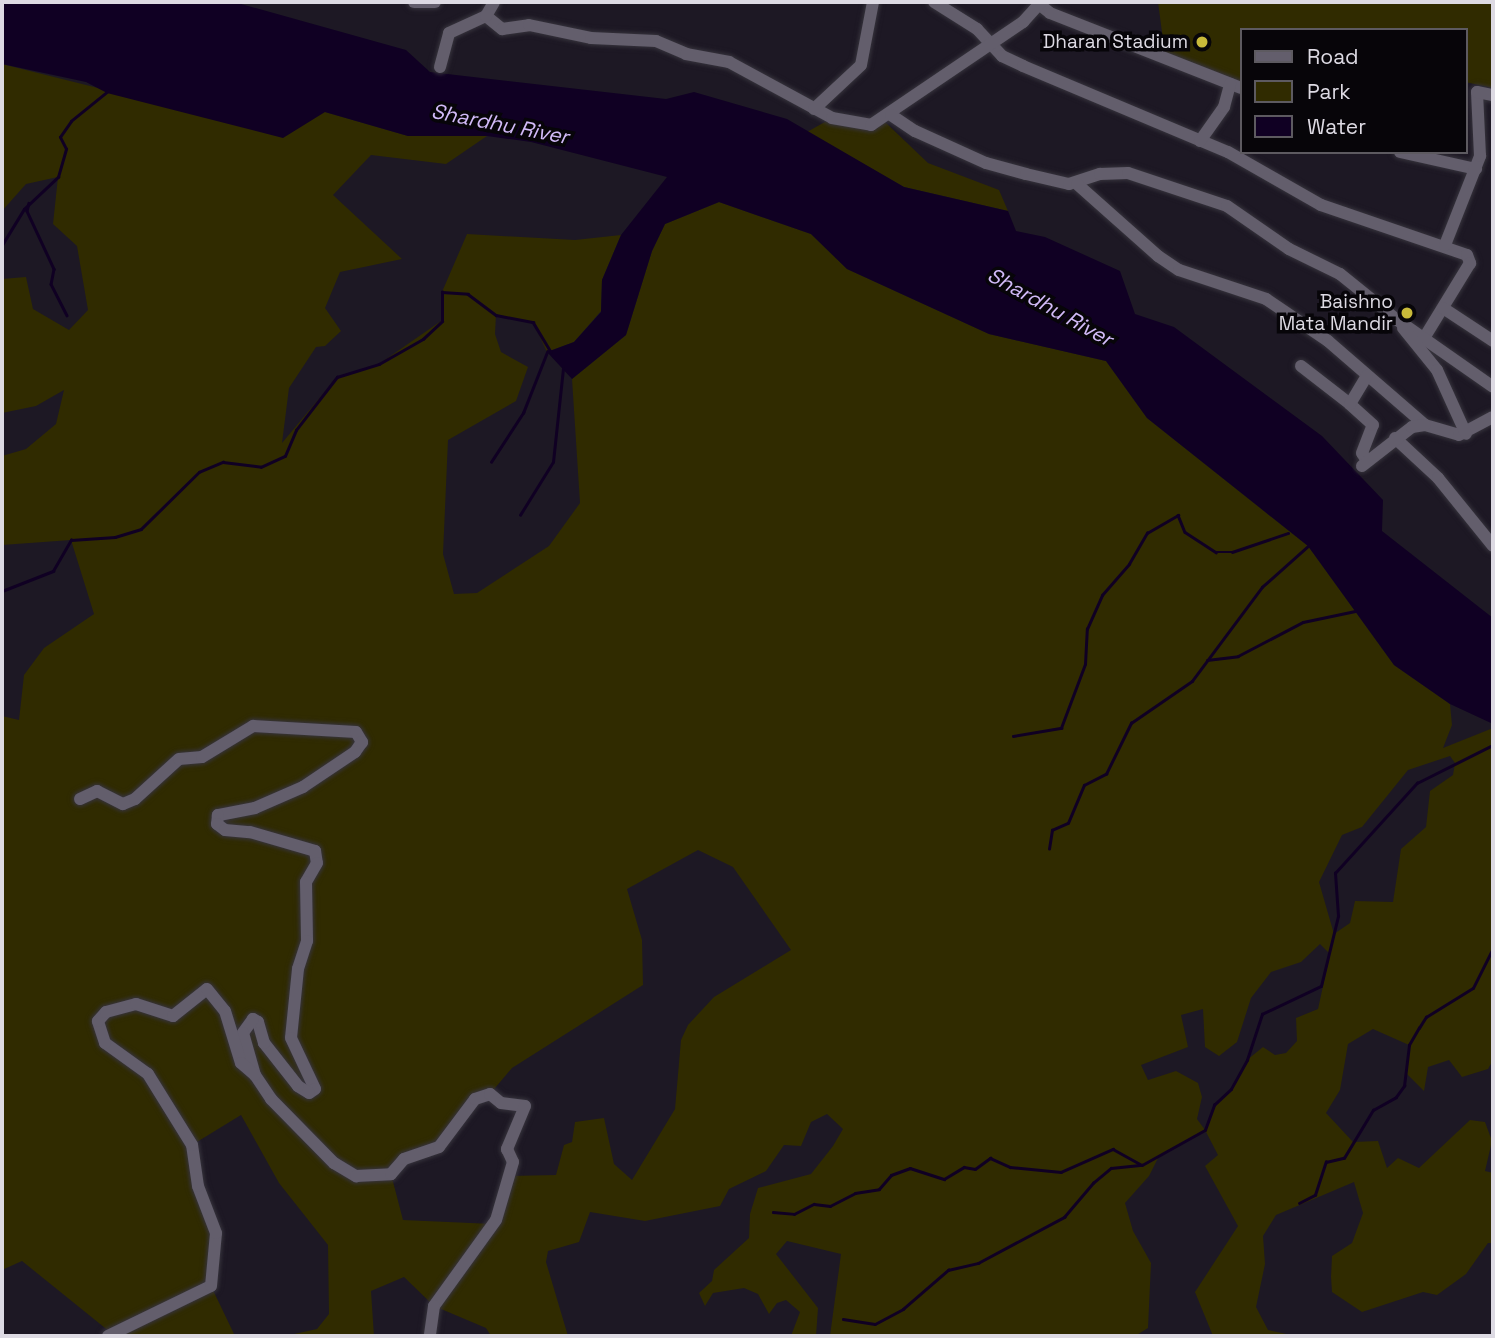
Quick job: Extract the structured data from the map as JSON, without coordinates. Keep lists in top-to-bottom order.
{
  "water": ["Shardhu River"],
  "places": ["Dharan Stadium", "Baishno Mata Mandir"],
  "legend": ["Road", "Park", "Water"]
}
